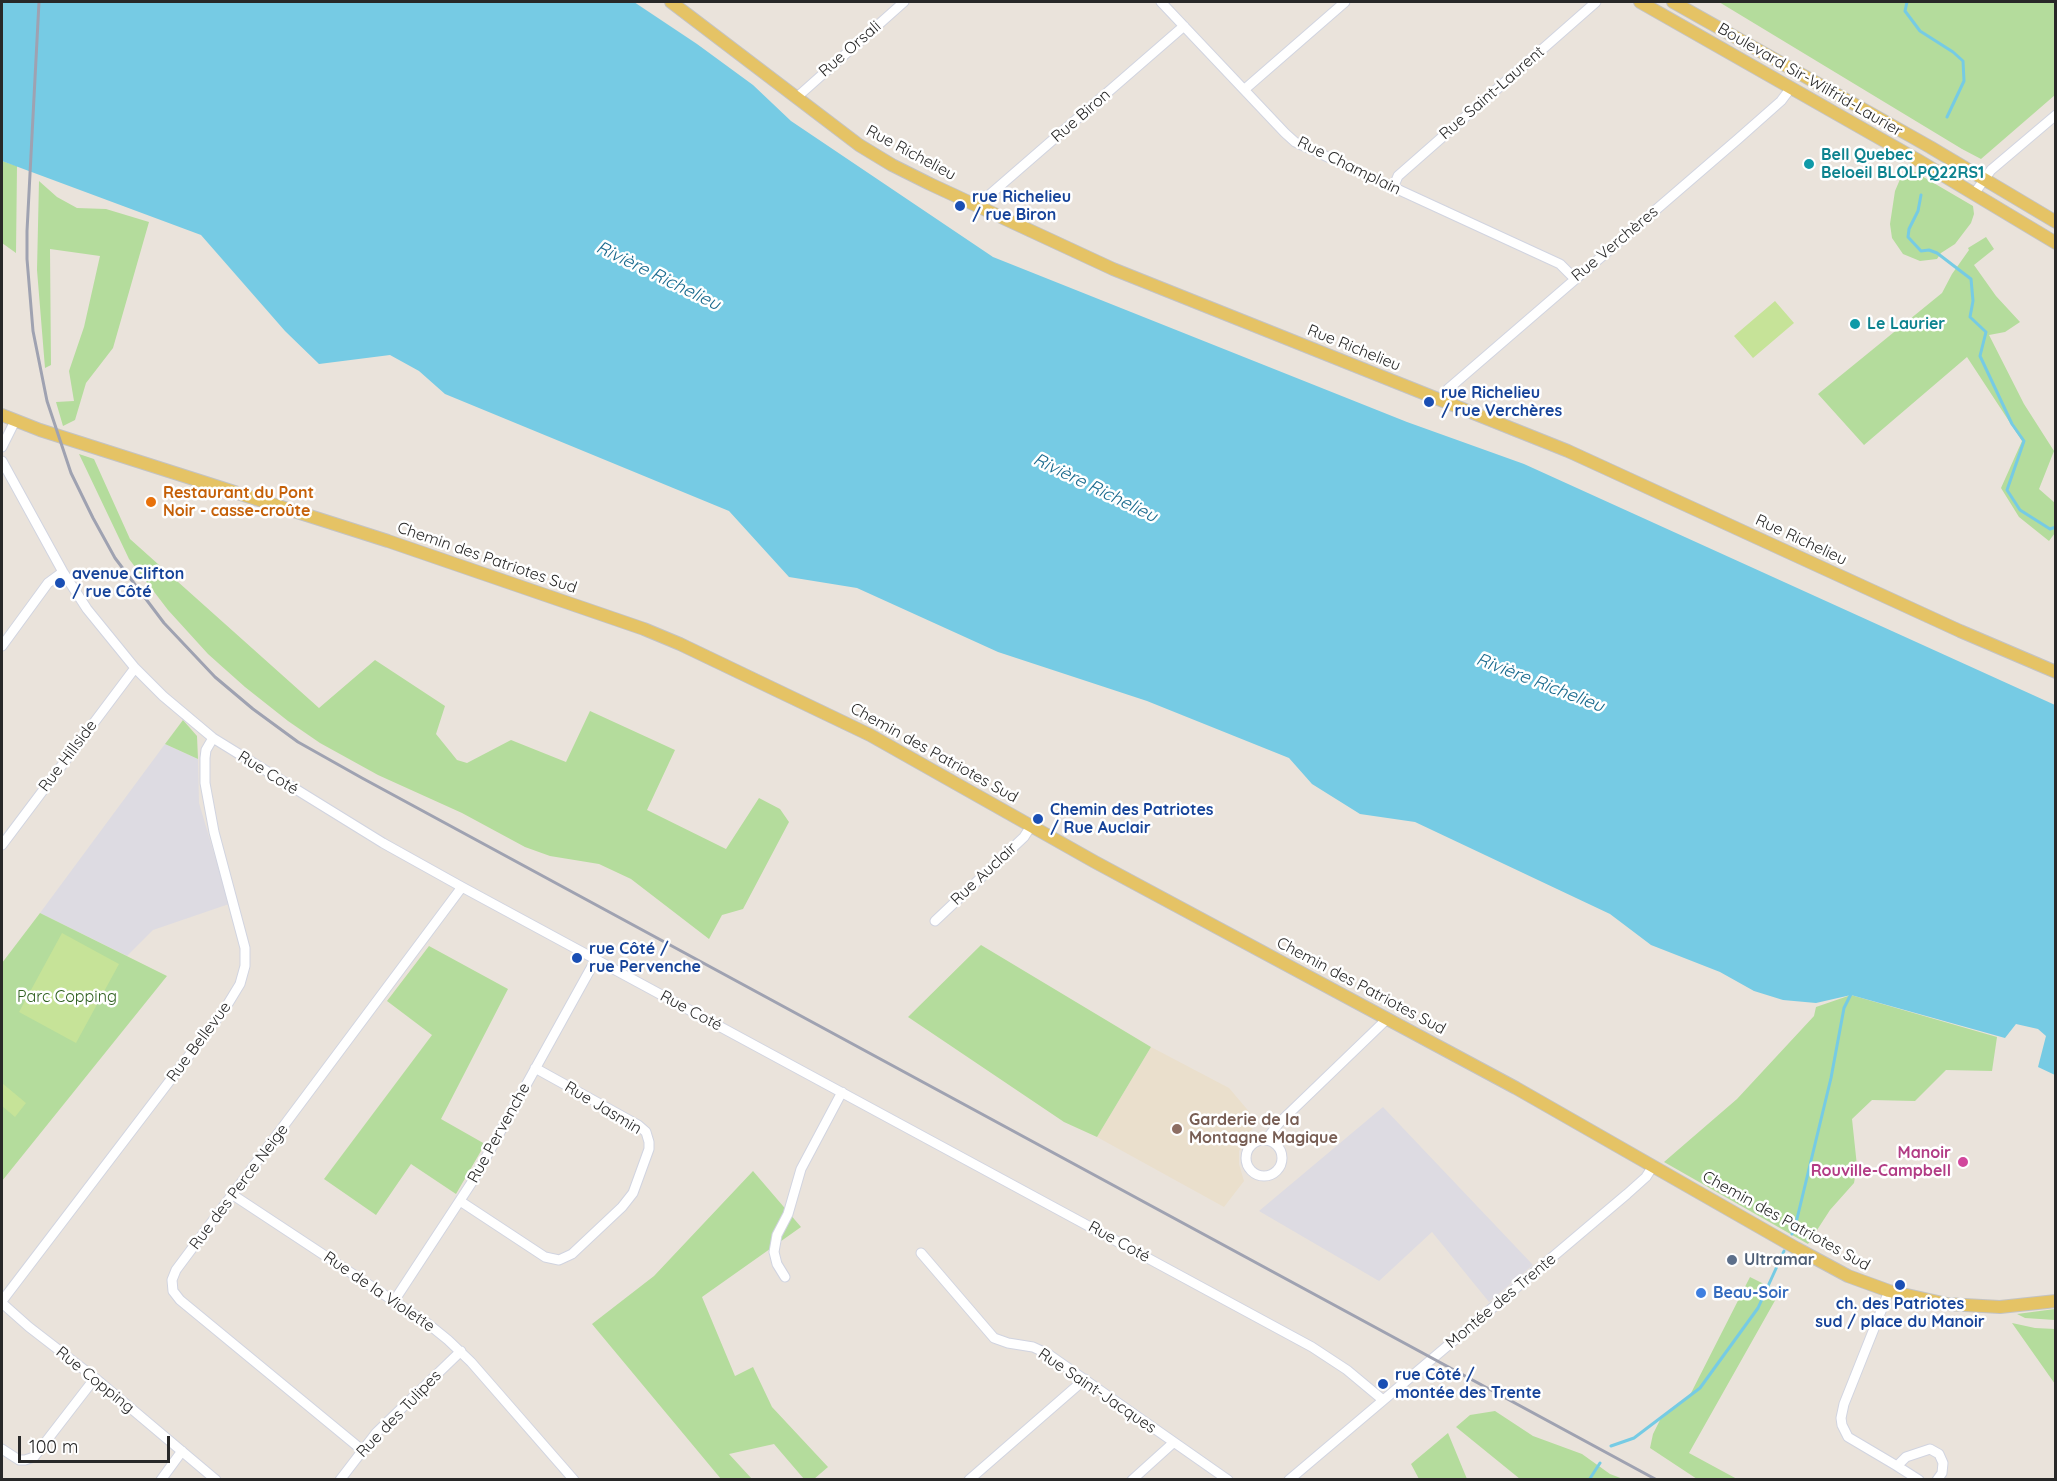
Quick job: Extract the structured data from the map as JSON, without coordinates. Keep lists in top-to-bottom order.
{
  "streets": {
    "main road": ["Boulevard Sir-Wilfrid-Laurier", "Rue Richelieu", "Chemin des Patriotes Sud"],
    "street": [
      "Rue Orsali",
      "Rue Saint-Laurent",
      "Rue Biron",
      "Rue Champlain",
      "Rue Verchères",
      "Rue Hillside",
      "Rue Coté",
      "Rue Auclair",
      "Rue Bellevue",
      "Rue Jasmin",
      "Rue Pervenche",
      "Rue des Perce Neige",
      "Rue de la Violette",
      "Montée des Trente",
      "Rue Copping",
      "Rue Saint-Jacques",
      "Rue des Tulipes"
    ]
  },
  "crossings": [
    ["Rue Orsali", "Rue Richelieu"],
    ["Boulevard Sir-Wilfrid-Laurier", "Rue Verchères"],
    ["Rue Saint-Laurent", "Rue Champlain"],
    ["Rue Biron", "Rue Richelieu"],
    ["Rue Biron", "Rue Champlain"],
    ["Rue Richelieu", "Rue Verchères"],
    ["Rue Champlain", "Rue Verchères"],
    ["Chemin des Patriotes Sud", "Rue Auclair"],
    ["Chemin des Patriotes Sud", "Montée des Trente"],
    ["Rue Hillside", "Rue Coté"],
    ["Rue Coté", "Rue Bellevue"],
    ["Rue Coté", "Rue Pervenche"],
    ["Rue Coté", "Rue des Perce Neige"],
    ["Rue Coté", "Montée des Trente"],
    ["Rue Bellevue", "Rue Copping"],
    ["Rue Jasmin", "Rue Pervenche"],
    ["Rue Pervenche", "Rue de la Violette"],
    ["Rue des Perce Neige", "Rue de la Violette"],
    ["Rue des Perce Neige", "Rue des Tulipes"],
    ["Rue de la Violette", "Rue des Tulipes"]
  ],
  "water": ["Rivière Richelieu"],
  "parks": ["Parc Copping"],
  "places": [
    "Bell Quebec Beloeil BLOLPQ22RS1",
    "rue Richelieu / rue Biron",
    "Le Laurier",
    "rue Richelieu / rue Verchères",
    "Restaurant du Pont Noir - casse-croûte",
    "avenue Clifton / rue Côté",
    "Chemin des Patriotes / Rue Auclair",
    "rue Côté / rue Pervenche",
    "Garderie de la Montagne Magique",
    "Manoir Rouville-Campbell",
    "Ultramar",
    "ch. des Patriotes sud / place du Manoir",
    "Beau-Soir",
    "rue Côté / montée des Trente"
  ],
  "scale_bar": "100 m"
}
